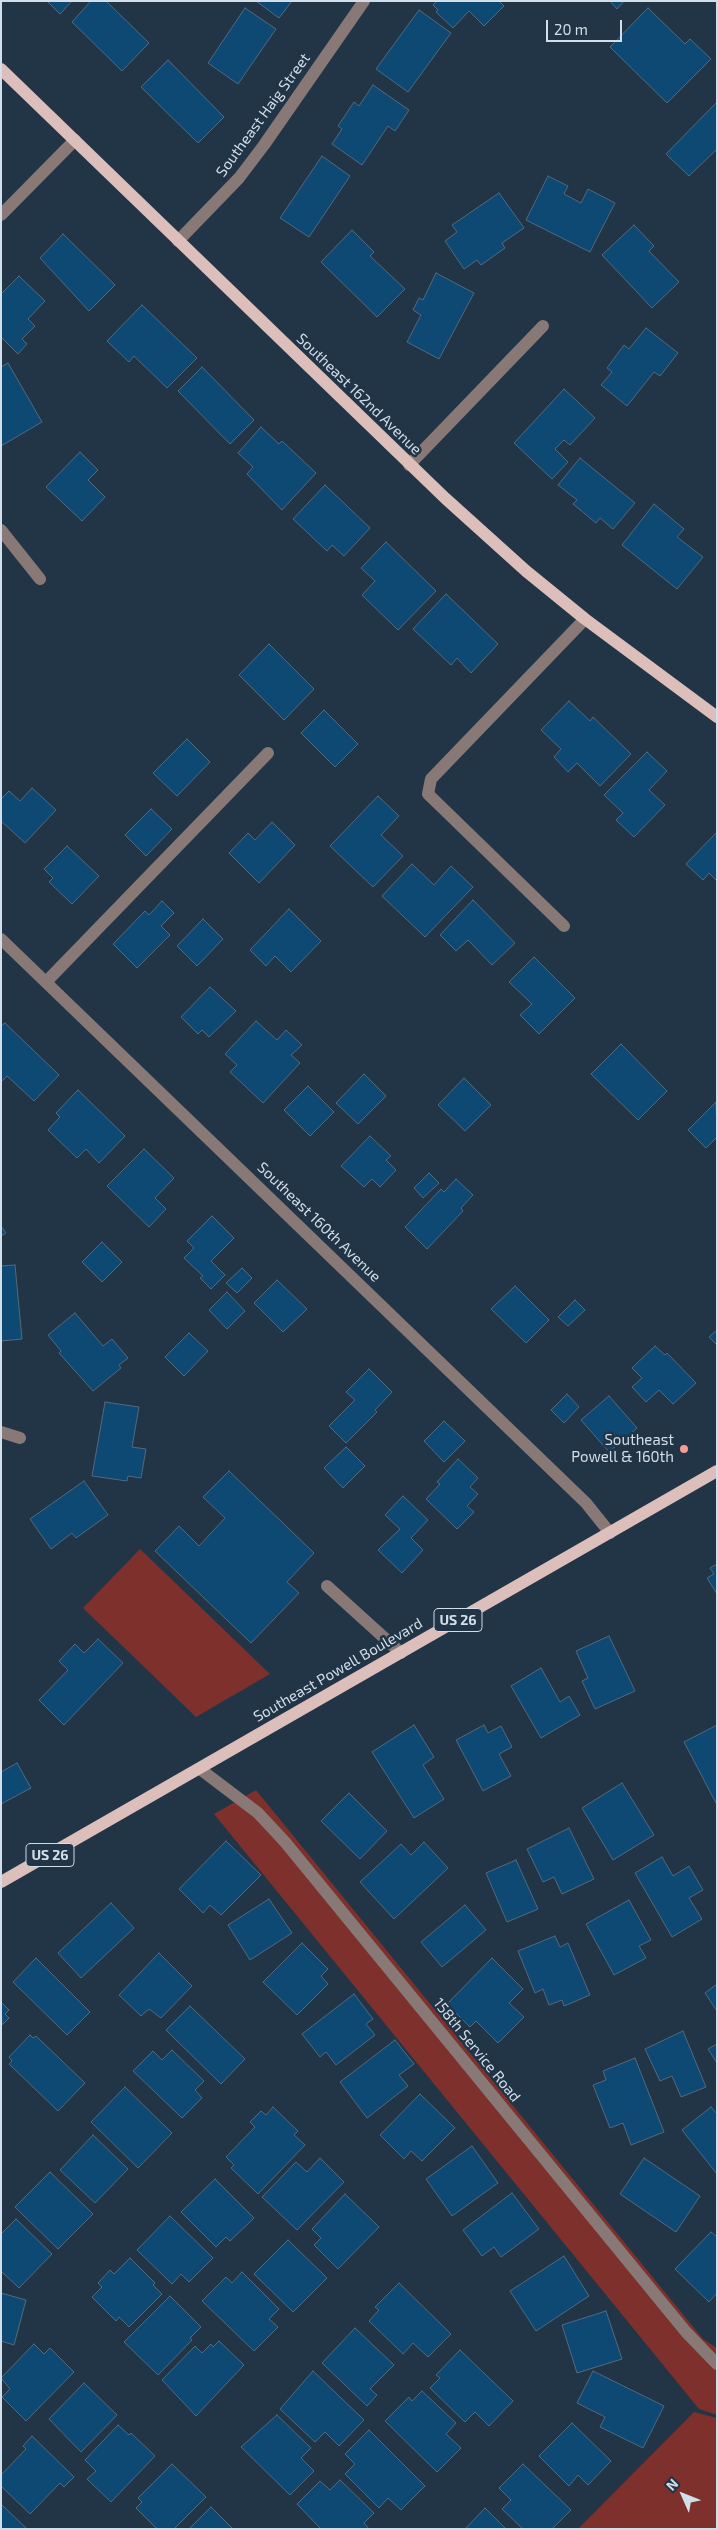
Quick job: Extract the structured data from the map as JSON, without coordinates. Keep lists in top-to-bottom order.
{
  "streets": {
    "main road": ["Southeast 162nd Avenue", "US 26", "Southeast Powell Boulevard"],
    "street": ["Southeast Haig Street", "Southeast 160th Avenue", "158th Service Road"]
  },
  "crossings": [
    ["Southeast Haig Street", "Southeast 162nd Avenue"],
    ["Southeast 160th Avenue", "Southeast Powell Boulevard"],
    ["Southeast Powell Boulevard", "158th Service Road"]
  ],
  "places": ["Southeast Powell & 160th"],
  "scale_bar": "20 m",
  "north": "top left"
}
